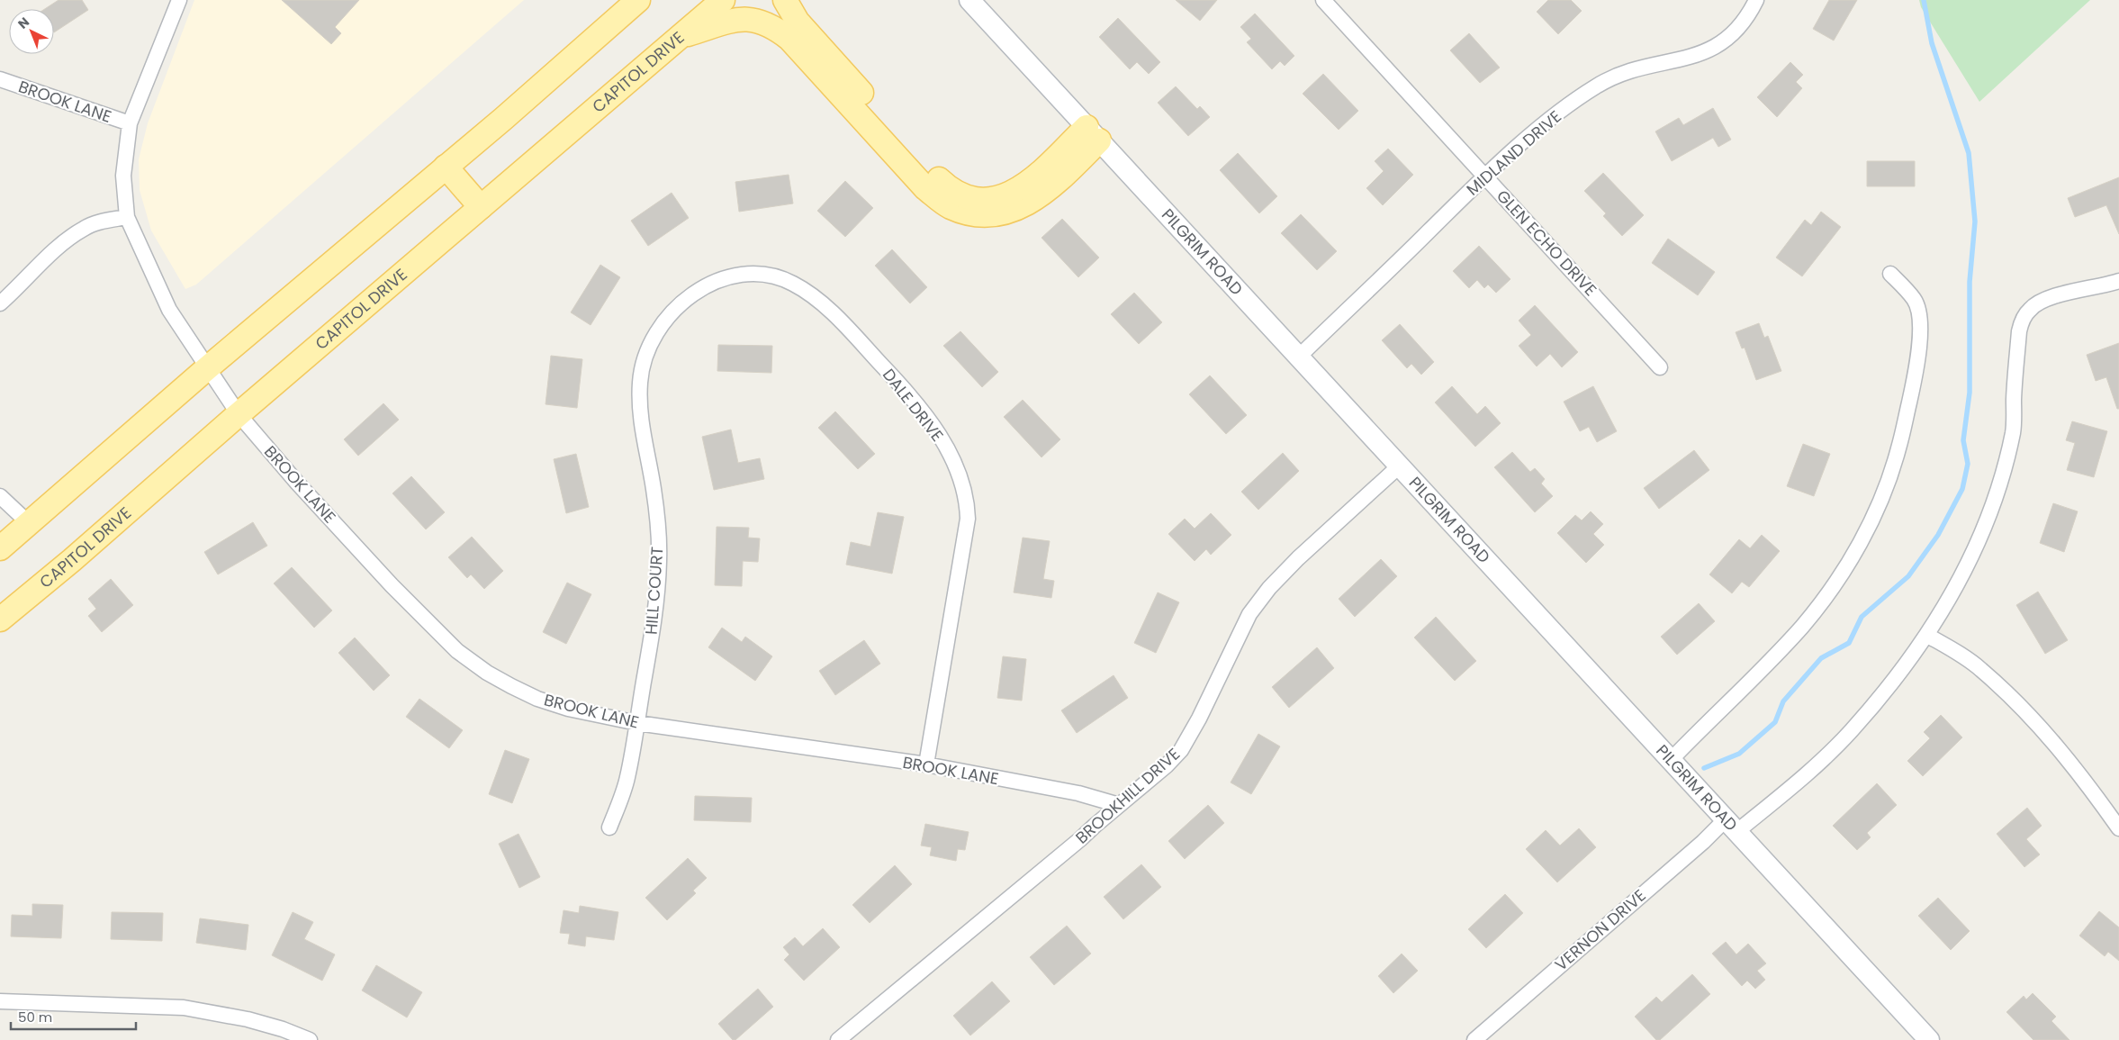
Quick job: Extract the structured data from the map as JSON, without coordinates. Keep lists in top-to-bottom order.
{
  "streets": {
    "main road": ["CAPITOL DRIVE", "PILGRIM ROAD"],
    "street": [
      "BROOK LANE",
      "MIDLAND DRIVE",
      "GLEN ECHO DRIVE",
      "DALE DRIVE",
      "HILL COURT",
      "BROOKHILL DRIVE",
      "VERNON DRIVE"
    ]
  },
  "crossings": [
    ["CAPITOL DRIVE", "BROOK LANE"],
    ["BROOK LANE", "DALE DRIVE"],
    ["BROOK LANE", "HILL COURT"],
    ["BROOK LANE", "BROOKHILL DRIVE"],
    ["MIDLAND DRIVE", "GLEN ECHO DRIVE"],
    ["MIDLAND DRIVE", "PILGRIM ROAD"],
    ["PILGRIM ROAD", "BROOKHILL DRIVE"],
    ["PILGRIM ROAD", "VERNON DRIVE"],
    ["DALE DRIVE", "HILL COURT"]
  ],
  "scale_bar": "50 m",
  "north": "top left"
}
